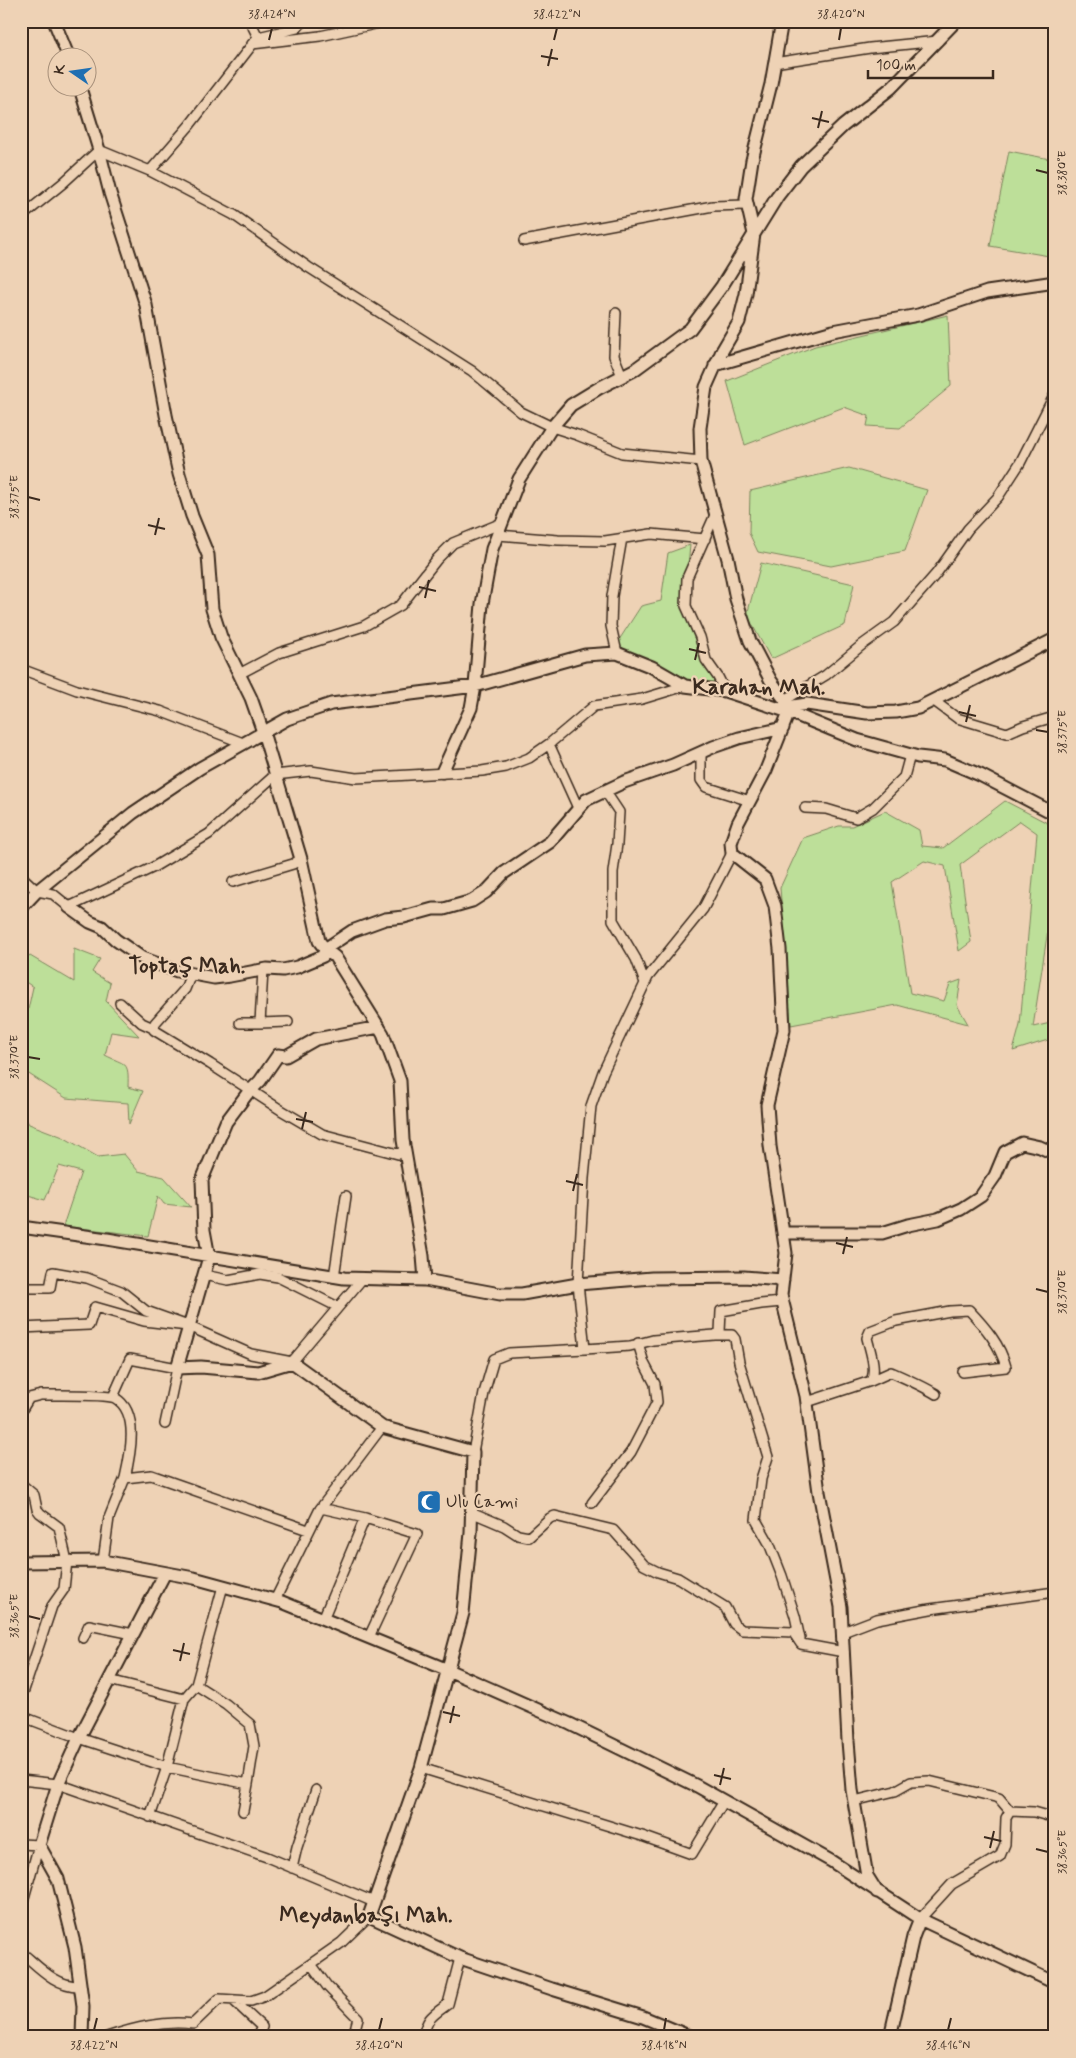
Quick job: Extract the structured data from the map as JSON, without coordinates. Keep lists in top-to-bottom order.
{
  "districts": ["Karahan Mah.", "Toptaş Mah.", "Meydanbaşı Mah."],
  "places": {
    "mosque": ["Ulu Cami"]
  },
  "scale_bar": "100 m",
  "north": "left",
  "coordinates": [
    "38.424°N",
    "38.422°N",
    "38.420°N",
    "38.380°E",
    "38.375°E",
    "38.370°E",
    "38.365°E",
    "38.418°N",
    "38.416°N"
  ]
}
